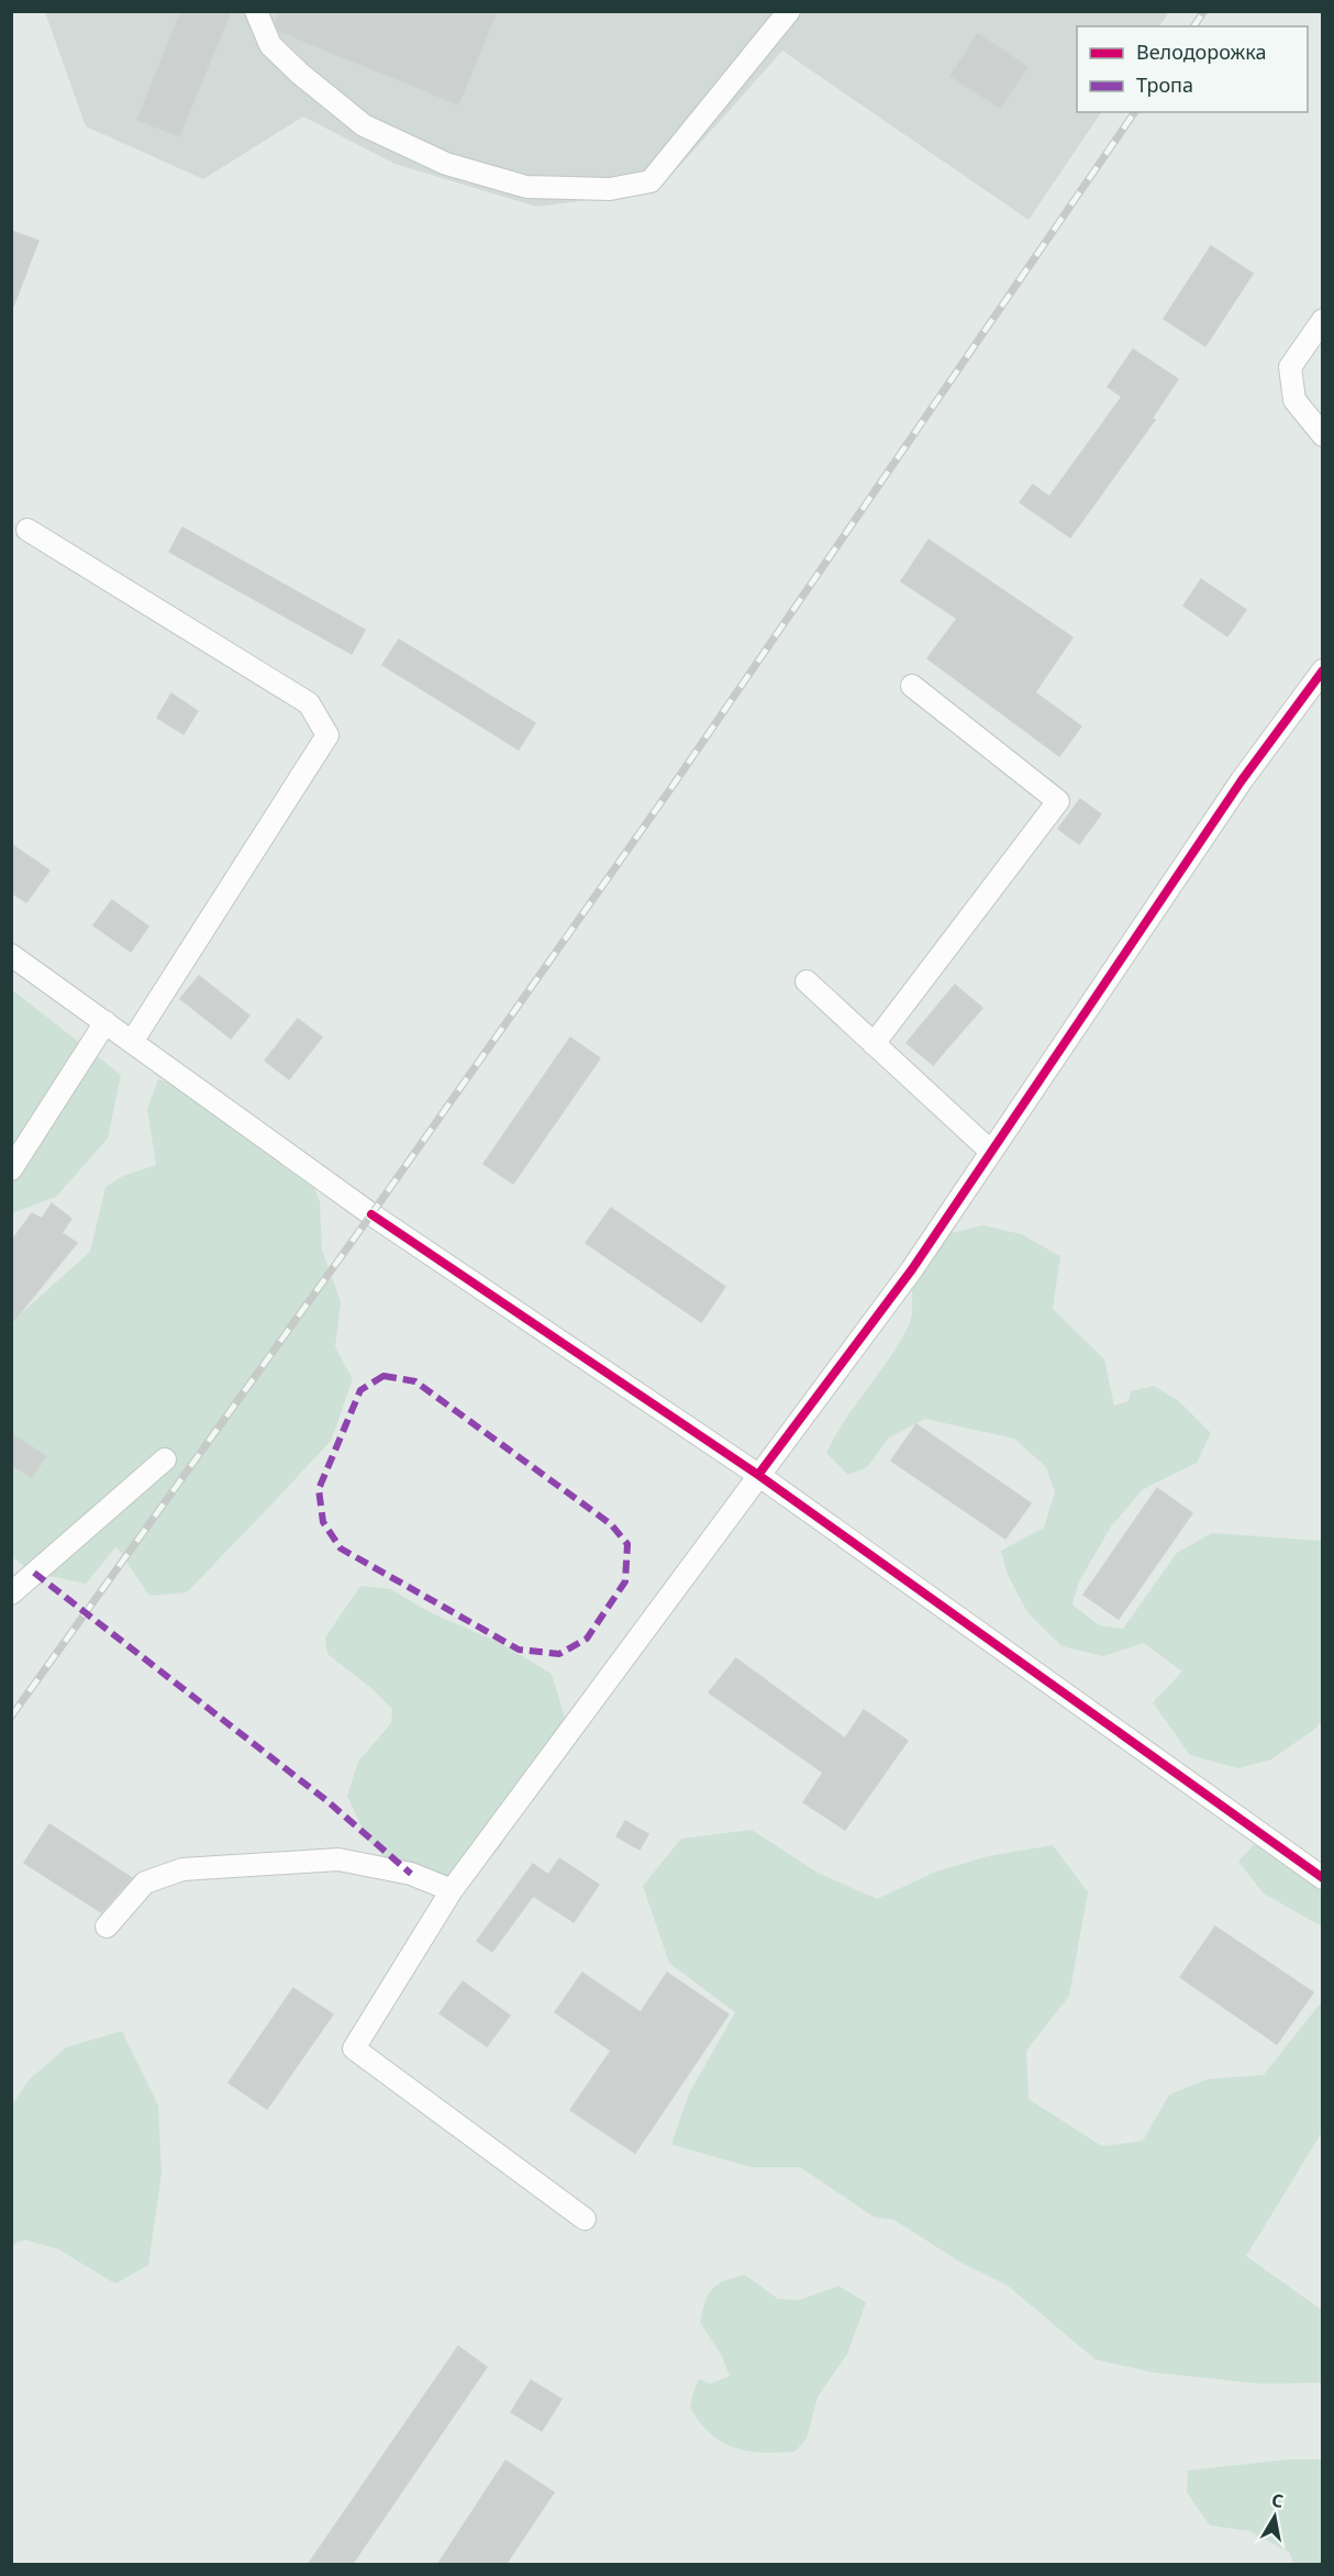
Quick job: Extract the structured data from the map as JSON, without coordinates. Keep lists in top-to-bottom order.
{
  "legend": ["Велодорожка", "Тропа"],
  "north": "top"
}
